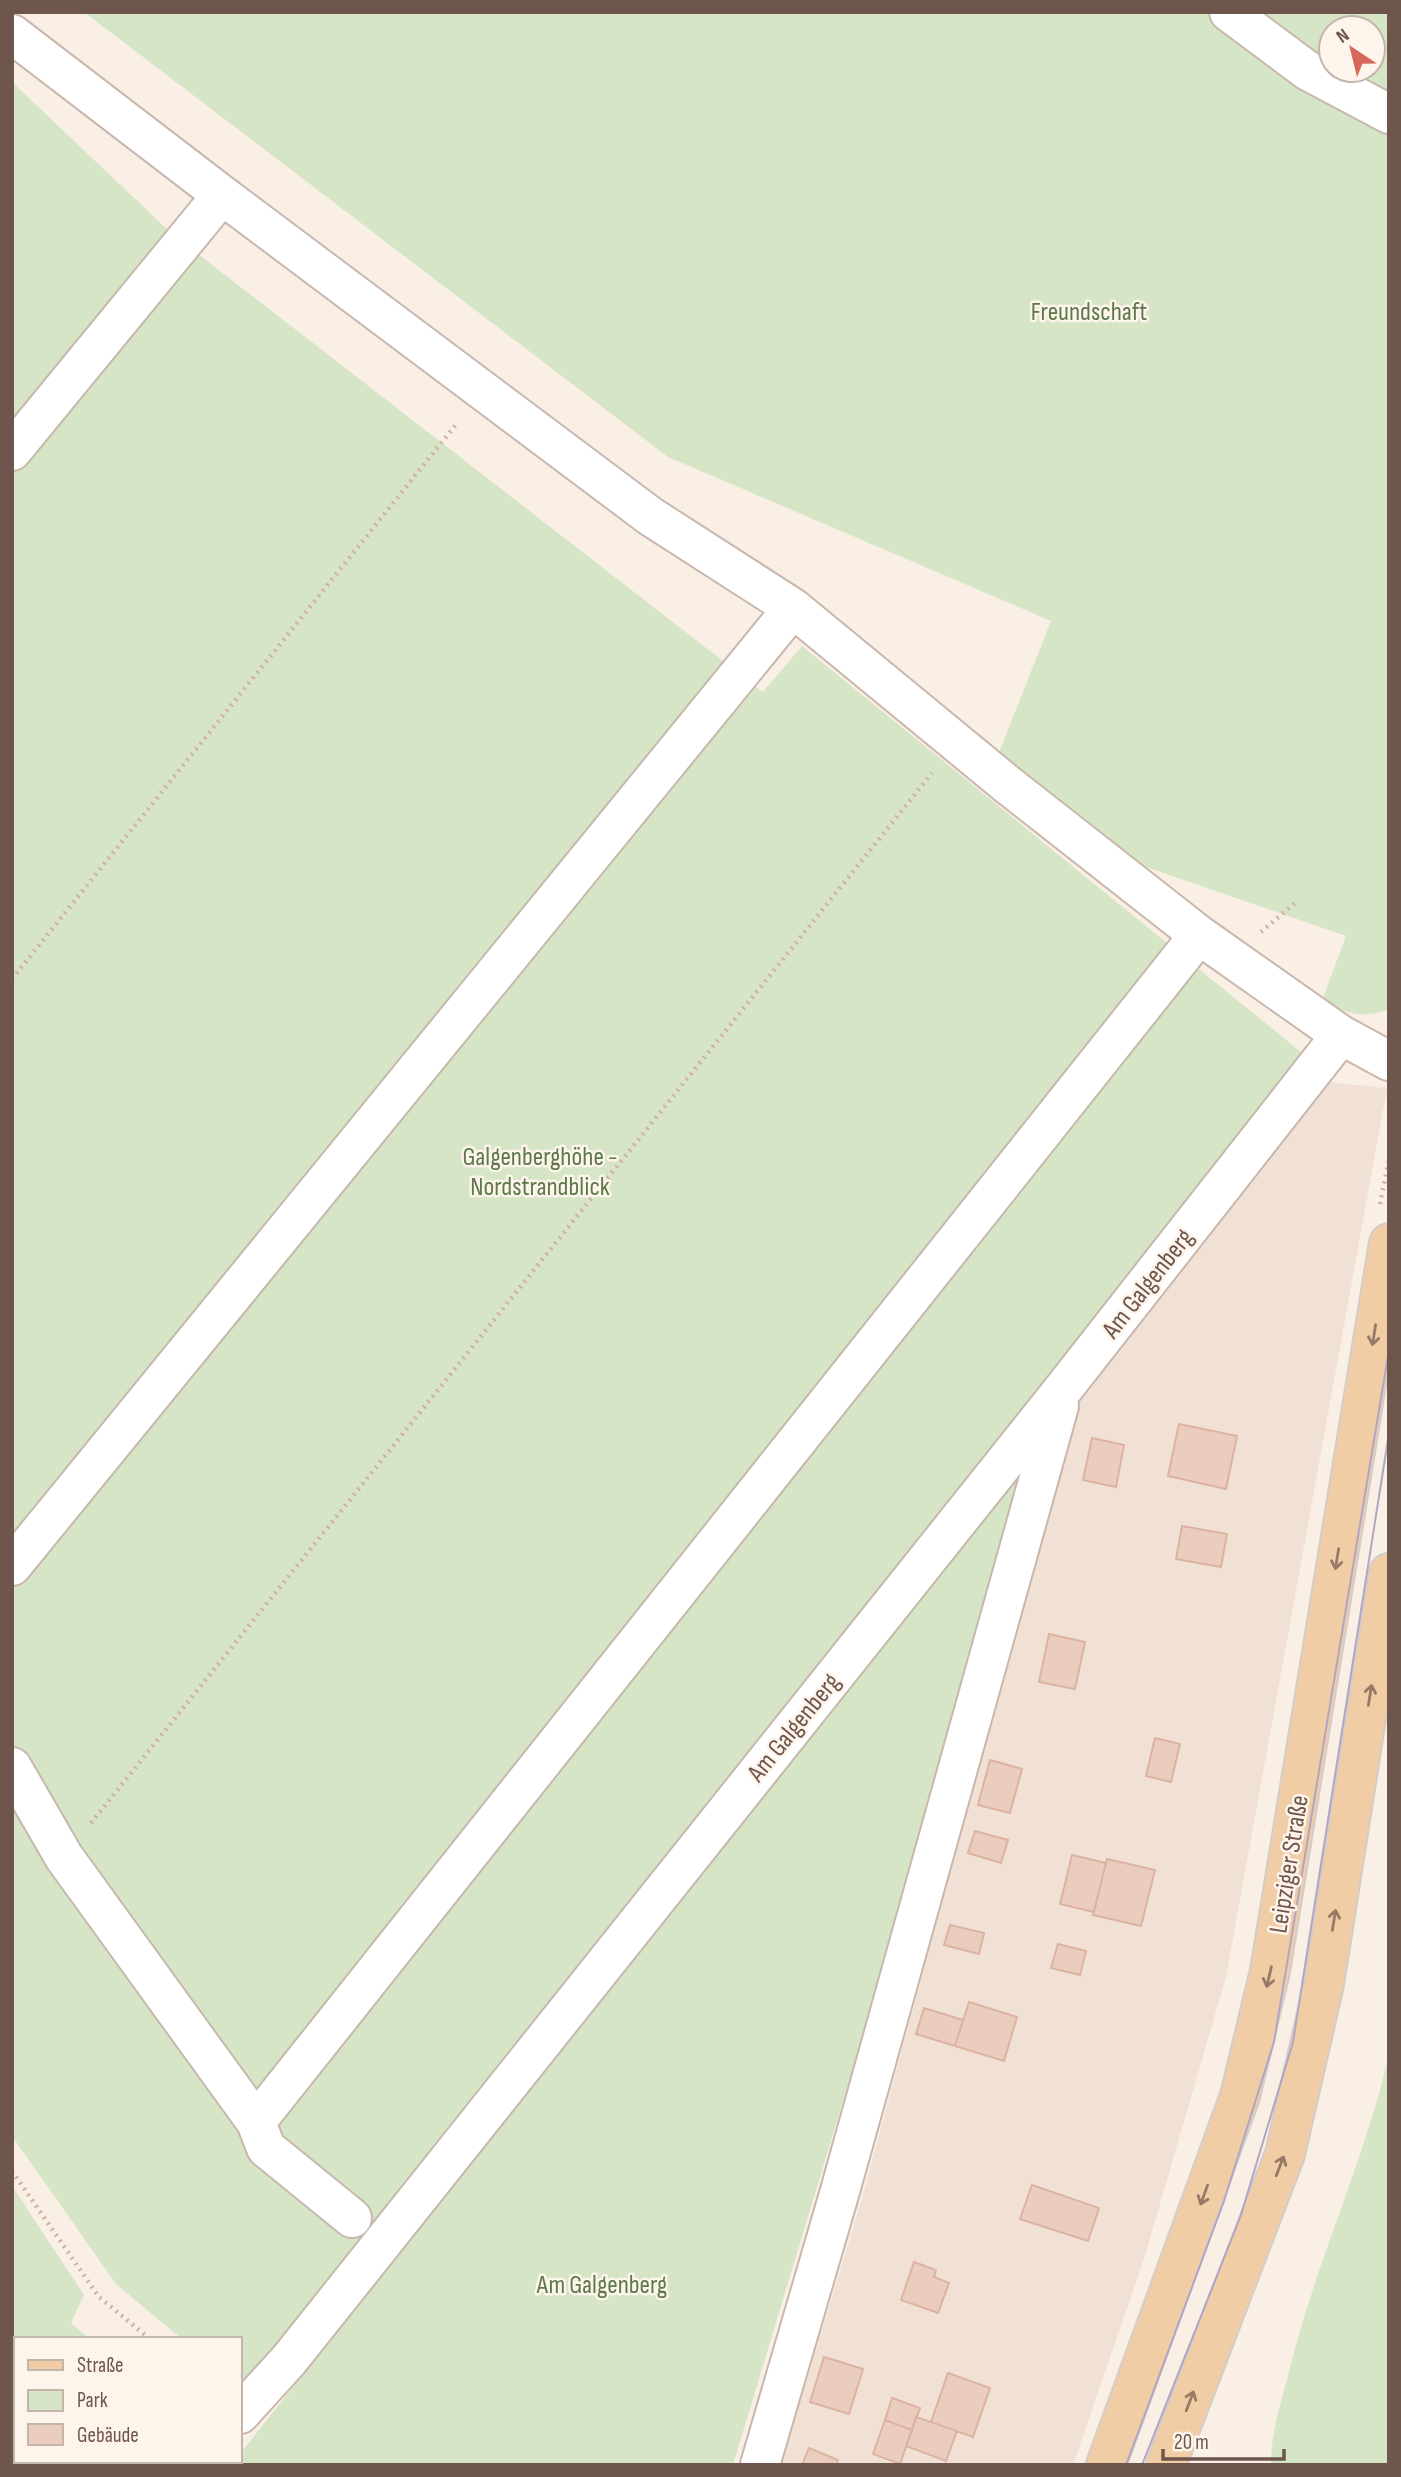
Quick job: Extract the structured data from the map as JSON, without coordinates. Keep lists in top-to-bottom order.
{
  "streets": {
    "main road": ["Leipziger Straße"],
    "street": ["Am Galgenberg"]
  },
  "parks": ["Freundschaft", "Galgenberghöhe - Nordstrandblick", "Am Galgenberg"],
  "legend": ["Straße", "Park", "Gebäude"],
  "scale_bar": "20 m",
  "north": "top left"
}
